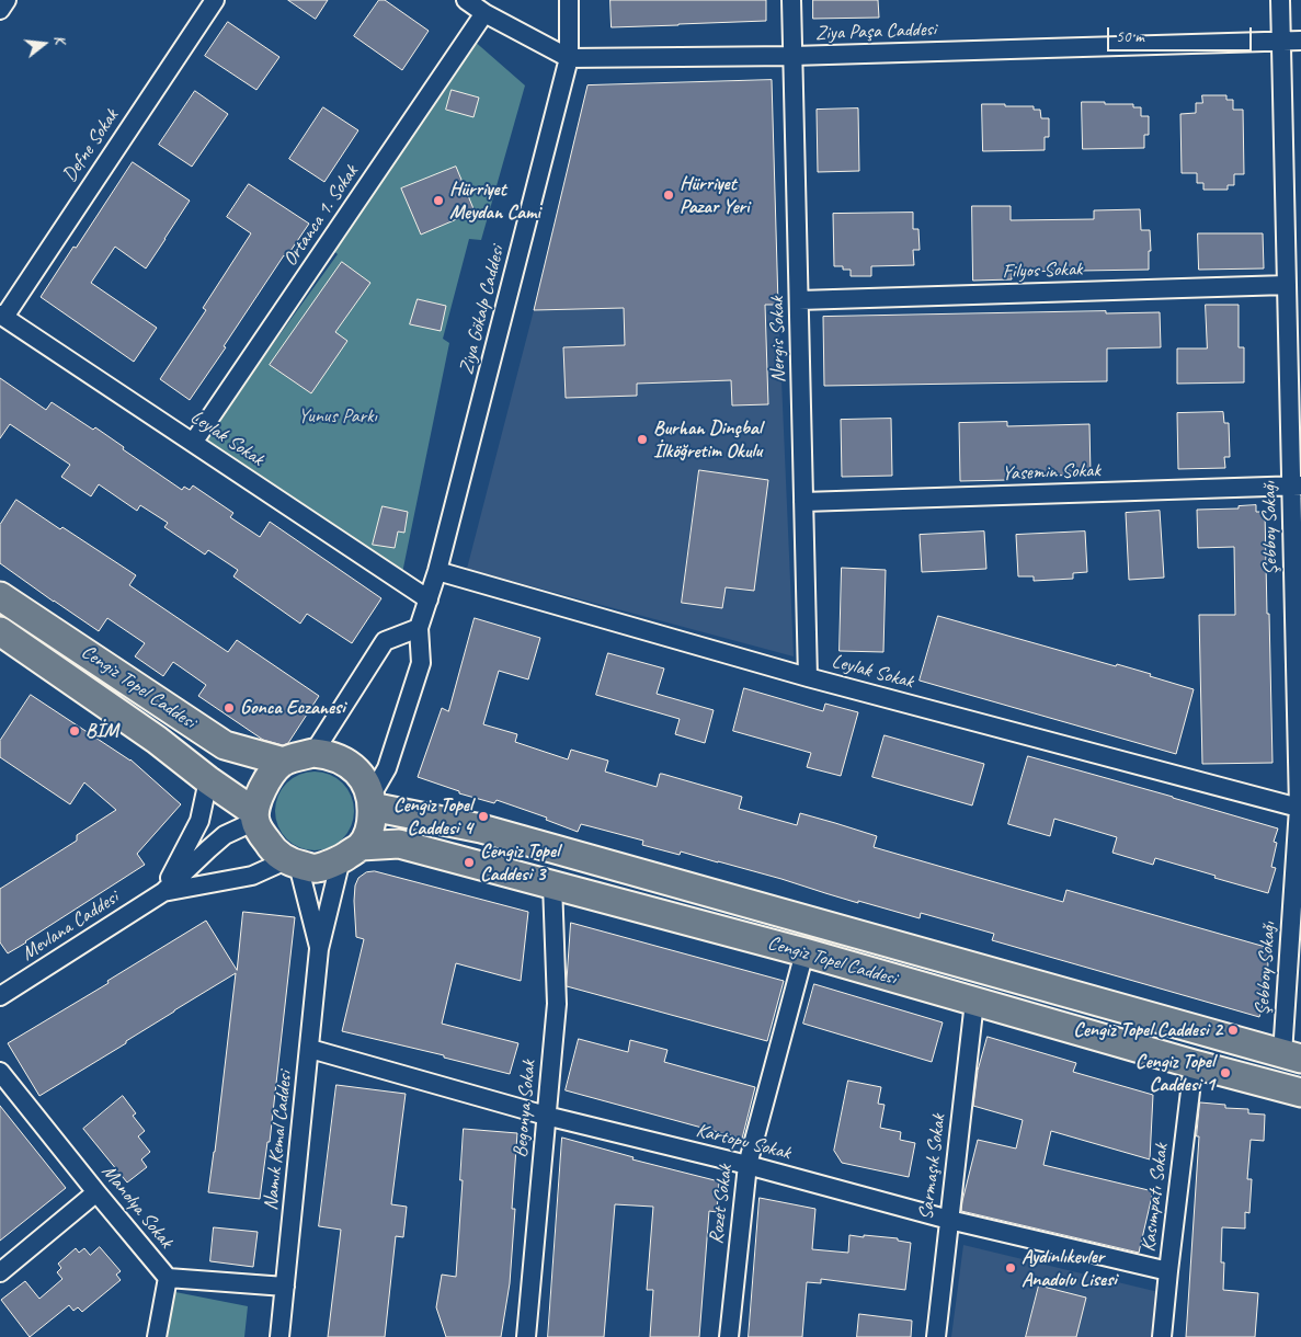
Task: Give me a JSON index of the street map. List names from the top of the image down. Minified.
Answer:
{"streets":{"main road":["Cengiz Topel Caddesi"],"street":["Ziya Paşa Caddesi","Defne Sokak","Ortanca 1. Sokak","Filyos Sokak","Ziya Gökalp Caddesi","Nergis Sokak","Leylak Sokak","Yasemin Sokak","Şebboy Sokağı","Mevlana Caddesi","Begonya Sokak","Namık Kemal Caddesi","Kartopu Sokak","Sarmaşık Sokak","Kasımpatı Sokak","Rozet Sokak","Manolya Sokak"]},"crossings":[["Ziya Paşa Caddesi","Ortanca 1. Sokak"],["Ziya Paşa Caddesi","Ziya Gökalp Caddesi"],["Ziya Paşa Caddesi","Nergis Sokak"],["Ziya Paşa Caddesi","Şebboy Sokağı"],["Defne Sokak","Leylak Sokak"],["Ortanca 1. Sokak","Leylak Sokak"],["Filyos Sokak","Nergis Sokak"],["Filyos Sokak","Şebboy Sokağı"],["Ziya Gökalp Caddesi","Leylak Sokak"],["Ziya Gökalp Caddesi","Cengiz Topel Caddesi"],["Ziya Gökalp Caddesi","Mevlana Caddesi"],["Ziya Gökalp Caddesi","Namık Kemal Caddesi"],["Nergis Sokak","Leylak Sokak"],["Nergis Sokak","Yasemin Sokak"],["Leylak Sokak","Şebboy Sokağı"],["Yasemin Sokak","Şebboy Sokağı"],["Şebboy Sokağı","Cengiz Topel Caddesi"],["Cengiz Topel Caddesi","Mevlana Caddesi"],["Cengiz Topel Caddesi","Begonya Sokak"],["Cengiz Topel Caddesi","Namık Kemal Caddesi"],["Cengiz Topel Caddesi","Sarmaşık Sokak"],["Cengiz Topel Caddesi","Kasımpatı Sokak"],["Cengiz Topel Caddesi","Rozet Sokak"],["Mevlana Caddesi","Namık Kemal Caddesi"],["Begonya Sokak","Kartopu Sokak"],["Namık Kemal Caddesi","Kartopu Sokak"],["Namık Kemal Caddesi","Manolya Sokak"],["Kartopu Sokak","Sarmaşık Sokak"],["Kartopu Sokak","Kasımpatı Sokak"],["Kartopu Sokak","Rozet Sokak"]],"parks":["Yunus Parkı"],"places":["Hürriyet Pazar Yeri","Hürriyet Meydan Cami","Burhan Dinçbal İlköğretim Okulu","Gonca Eczanesi","BİM","Cengiz Topel Caddesi 4","Cengiz Topel Caddesi 3","Cengiz Topel Caddesi 2","Cengiz Topel Caddesi 1","Aydınlıkevler Anadolu Lisesi"],"scale_bar":"50 m","north":"right"}
